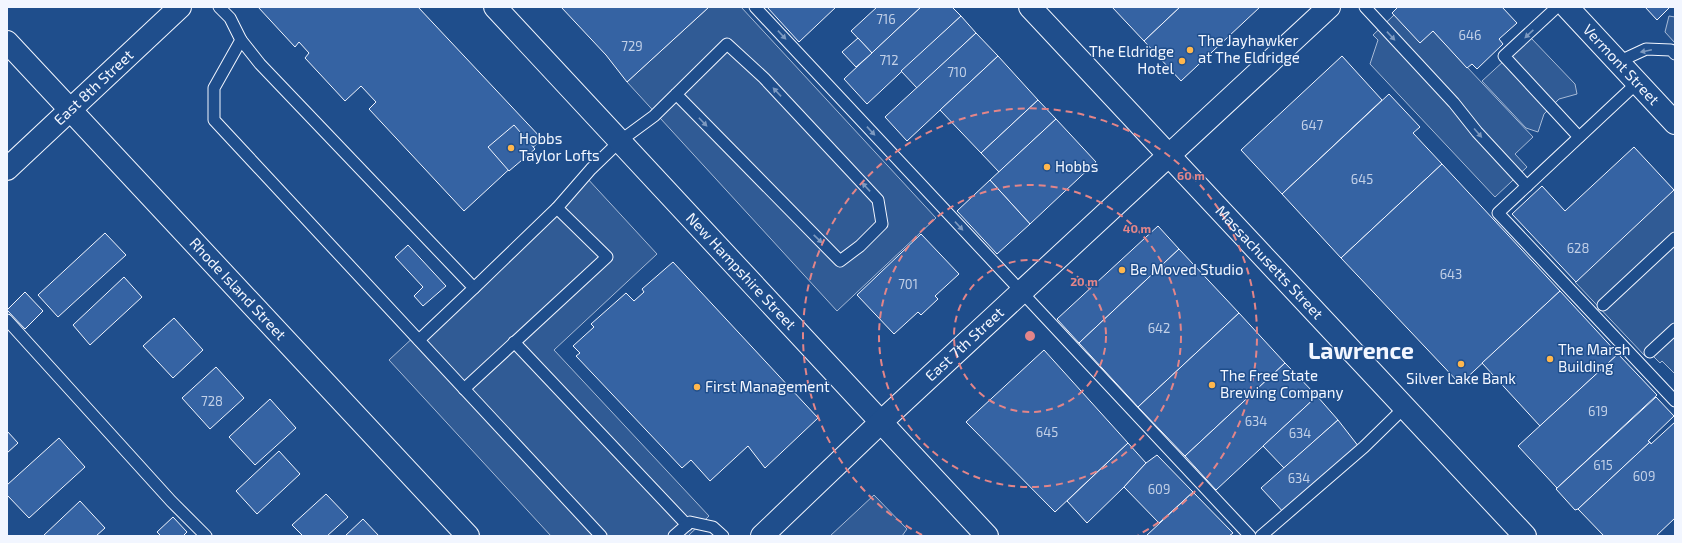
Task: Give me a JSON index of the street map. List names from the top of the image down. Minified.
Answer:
{"streets":{"street":["Vermont Street","East 8th Street","Massachusetts Street","New Hampshire Street","Rhode Island Street","East 7th Street"]},"crossings":[["East 8th Street","Rhode Island Street"],["Massachusetts Street","East 7th Street"],["New Hampshire Street","East 7th Street"]],"districts":["Lawrence"],"places":["The Jayhawker at The Eldridge","The Eldridge Hotel","Hobbs Taylor Lofts","Hobbs","Be Moved Studio","The Marsh Building","Silver Lake Bank","The Free State Brewing Company","First Management"],"house_numbers":["716","646","729","712","710","647","645","628","643","701","642","728","619","634","645","634","615","609","634","609"],"rings":["60 m","40 m","20 m"]}
